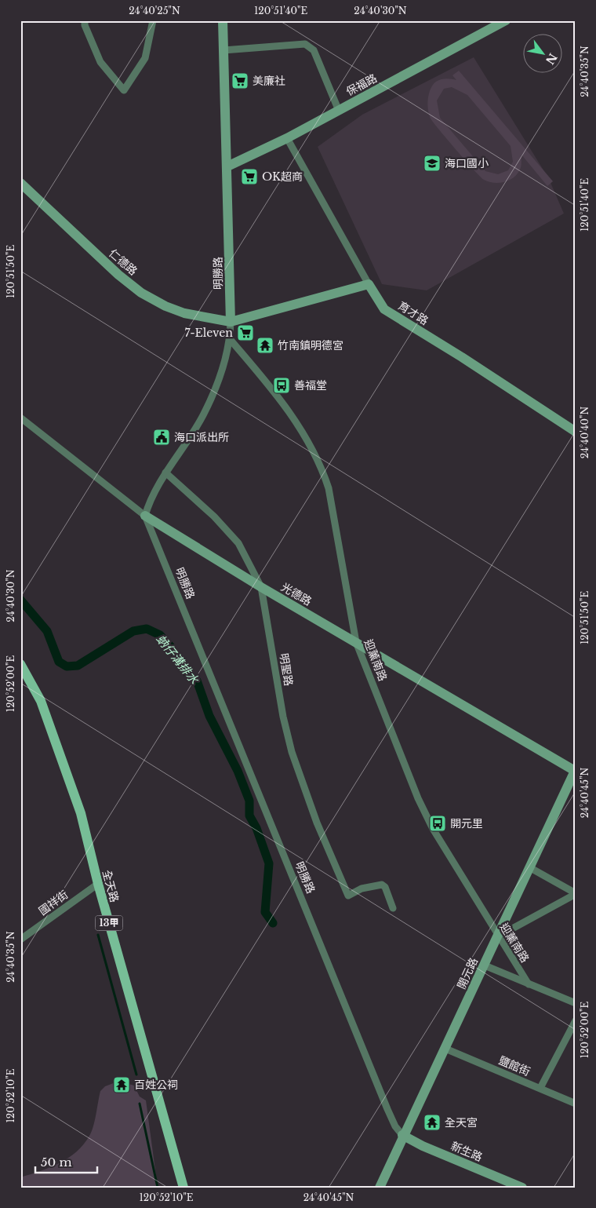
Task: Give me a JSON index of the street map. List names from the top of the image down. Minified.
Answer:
{"streets":{"main road":["全天路","13甲"],"street":["保福路","仁德路","明勝路","育才路","光德路","迎薰南路","明聖路","國祥街","開元路","鹽館街","新生路"]},"crossings":[["保福路","明勝路"],["保福路","育才路"],["仁德路","明勝路"],["明勝路","光德路"],["明勝路","迎薰南路"],["明勝路","明聖路"],["明勝路","開元路"],["明勝路","新生路"],["光德路","迎薰南路"],["光德路","明聖路"],["光德路","開元路"],["迎薰南路","開元路"],["全天路","國祥街"],["開元路","鹽館街"],["開元路","新生路"]],"water":["蚋仔溝排水"],"places":{"supermarket":["美廉社","OK超商","7-Eleven"],"school or university":["海口國小"],"temple":["竹南鎮明德宮","百姓公祠","全天宮"],"bus stop":["善福堂","開元里"],"public building":["海口派出所"]},"scale_bar":"50 m","north":"bottom right","coordinates":["24°40'25\"N","120°51'40\"E","24°40'30\"N","24°40'35\"N","120°51'50\"E","24°40'40\"N","120°52'00\"E","24°40'45\"N","120°52'10\"E"]}
